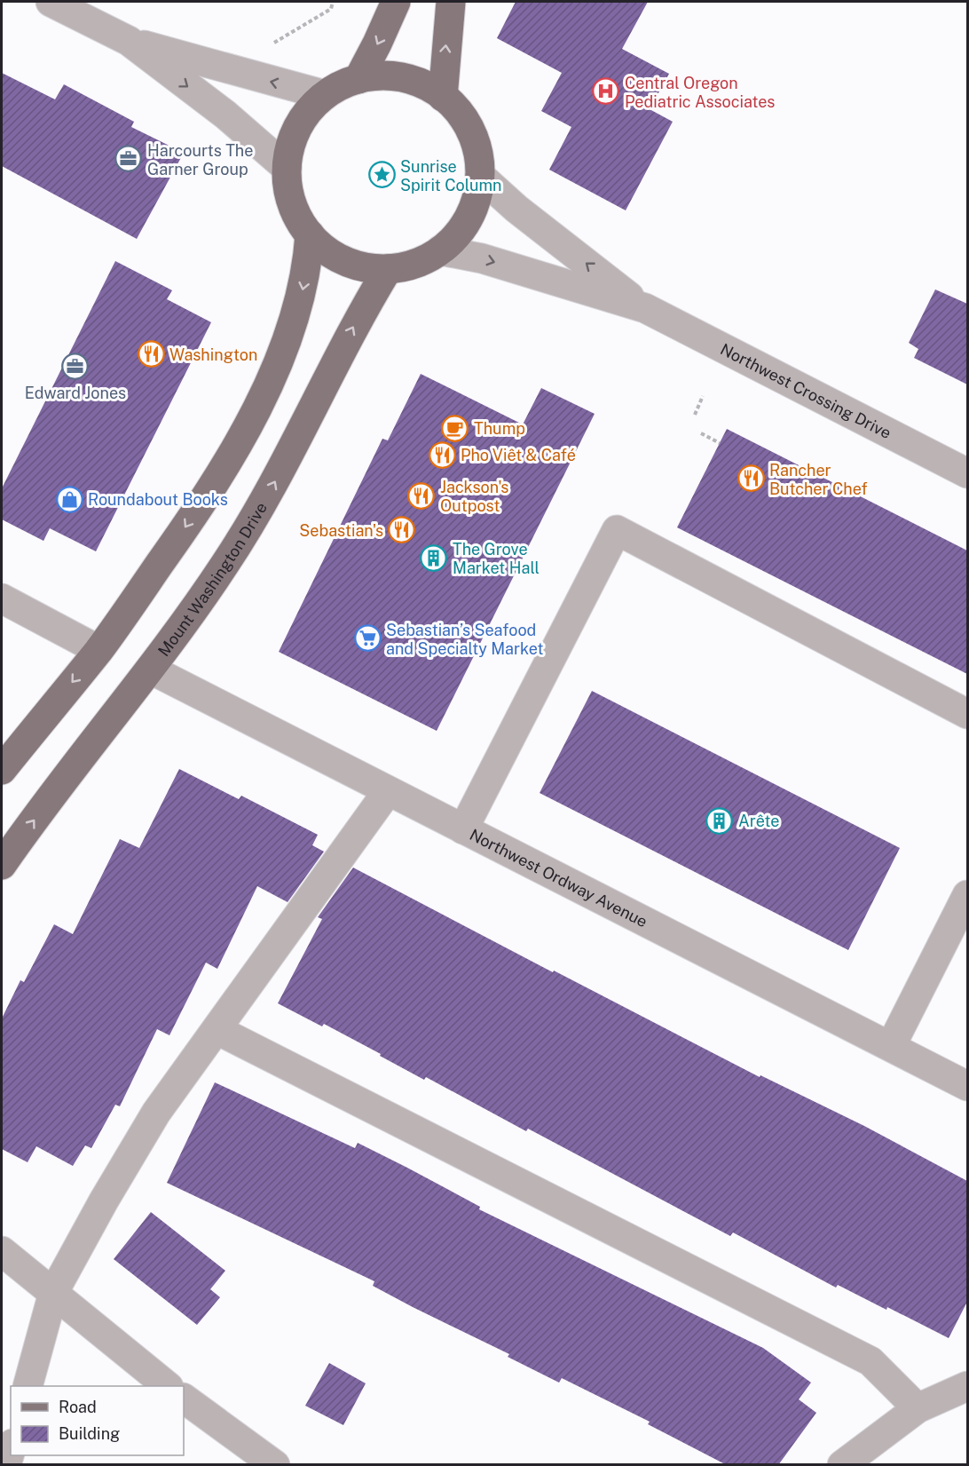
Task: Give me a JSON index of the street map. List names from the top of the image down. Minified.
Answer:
{"streets":{"main road":["Mount Washington Drive"],"street":["Northwest Crossing Drive","Northwest Ordway Avenue"]},"crossings":[["Mount Washington Drive","Northwest Ordway Avenue"]],"places":{"hospital":["Central Oregon Pediatric Associates"],"office":["Harcourts The Garner Group","Edward Jones"],"place":["Sunrise Spirit Column"],"restaurant":["Washington","Pho Viêt & Café","Rancher Butcher Chef","Jackson's Outpost","Sebastian's"],"cafe":["Thump"],"shop":["Roundabout Books"],"building":["The Grove Market Hall","Arête"],"supermarket":["Sebastian’s Seafood and Specialty Market"]},"legend":["Road","Building"]}
